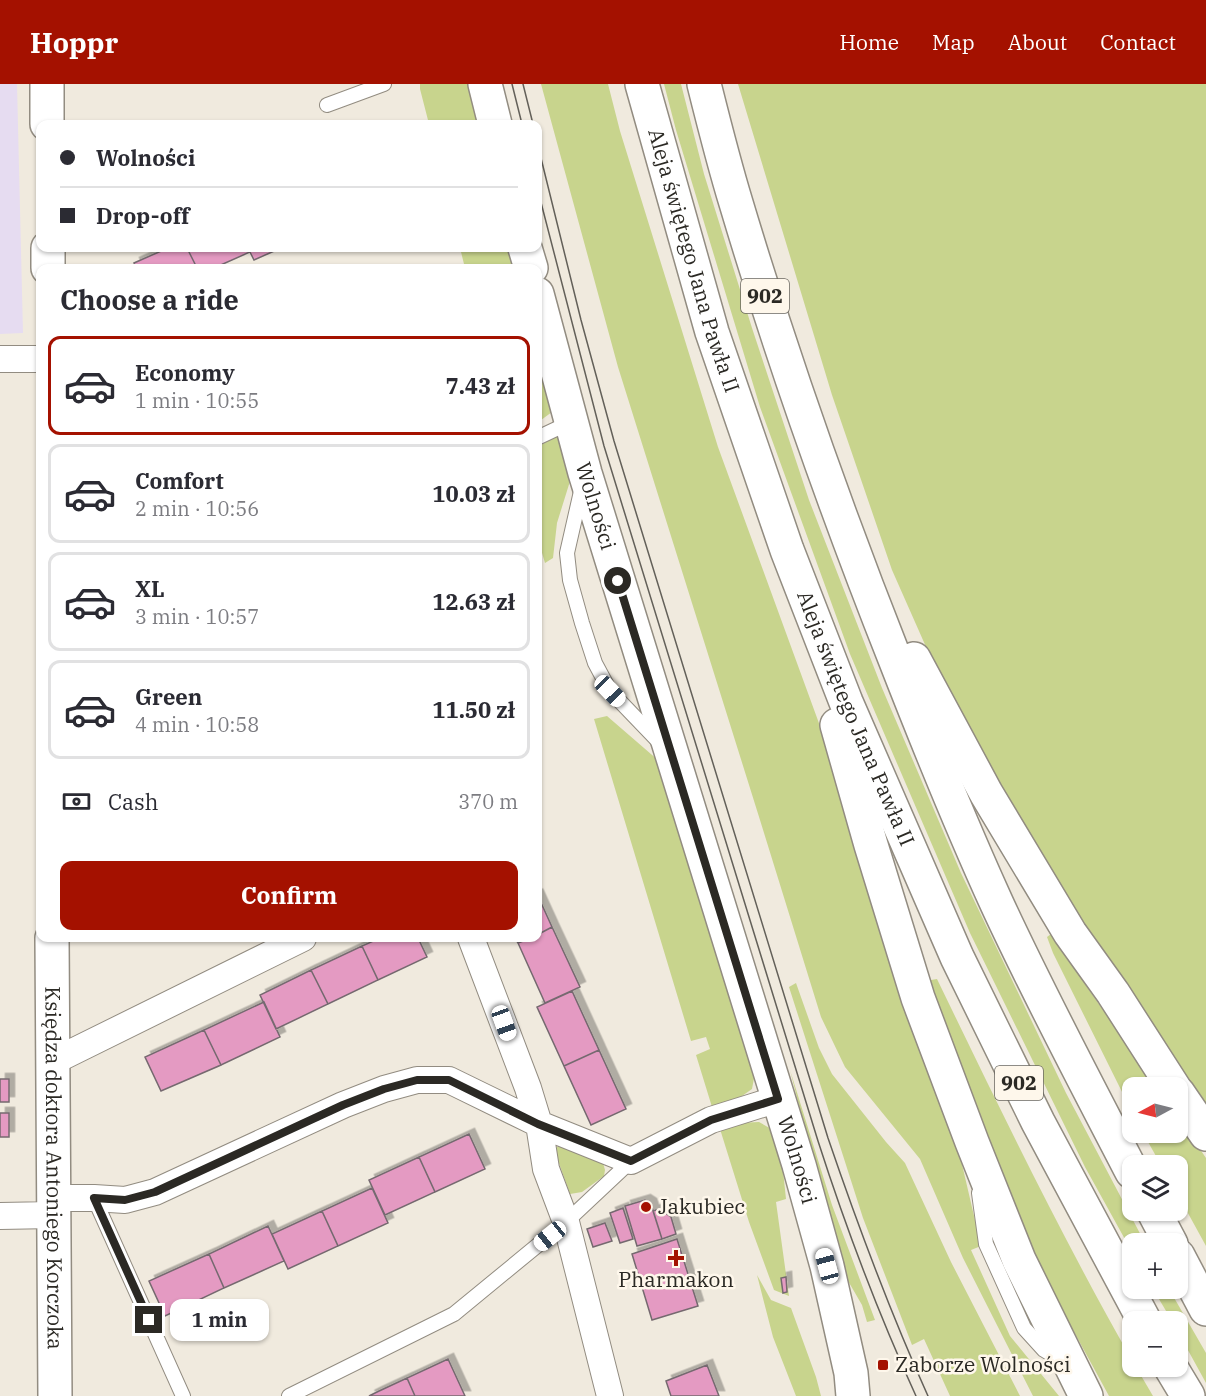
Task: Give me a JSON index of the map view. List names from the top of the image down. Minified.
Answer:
{"streets":{"main road":["Aleja świętego Jana Pawła II","902","Wolności","Księdza doktora Antoniego Korczoka"]},"places":{"other":["Jakubiec"],"health":["Pharmakon"],"transit":["Zaborze Wolności"]},"north":"left","page":{"header":"Hoppr","nav":["Home","Map","About","Contact"],"banner":["Wolności","Drop-off"],"heading":"Choose a ride","list":[{"name":"Economy","note":"1 min · 10:55","value":"7.43 zł"},{"name":"Comfort","note":"2 min · 10:56","value":"10.03 zł"},{"name":"XL","note":"3 min · 10:57","value":"12.63 zł"},{"name":"Green","note":"4 min · 10:58","value":"11.50 zł"}],"pay":["Cash","370 m"],"buttons":"Confirm","map_buttons":["+","−"],"bubble":"1 min"}}
